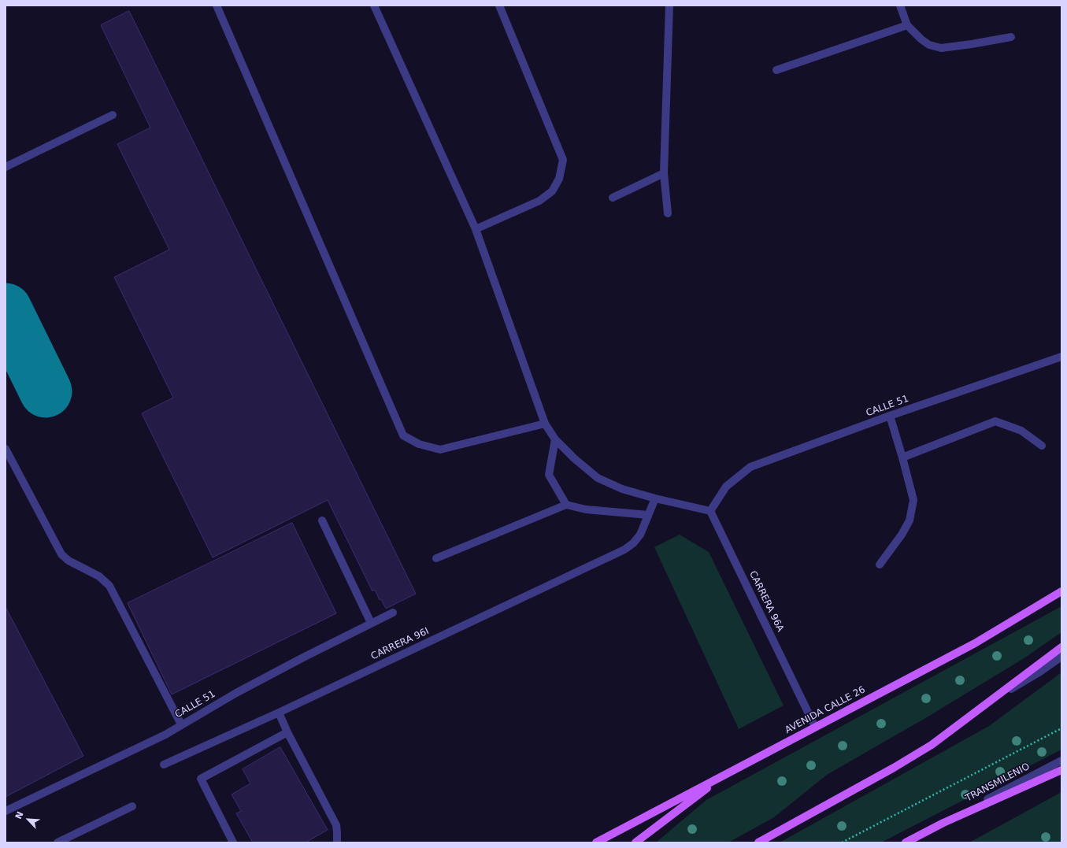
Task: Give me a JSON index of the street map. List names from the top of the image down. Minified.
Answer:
{"streets":{"main road":["AVENIDA CALLE 26"],"street":["CALLE 51","CARRERA 96A","CARRERA 96I","TRANSMILENIO"]},"crossings":[["CALLE 51","CARRERA 96A"],["CARRERA 96A","AVENIDA CALLE 26"]],"north":"top left"}
